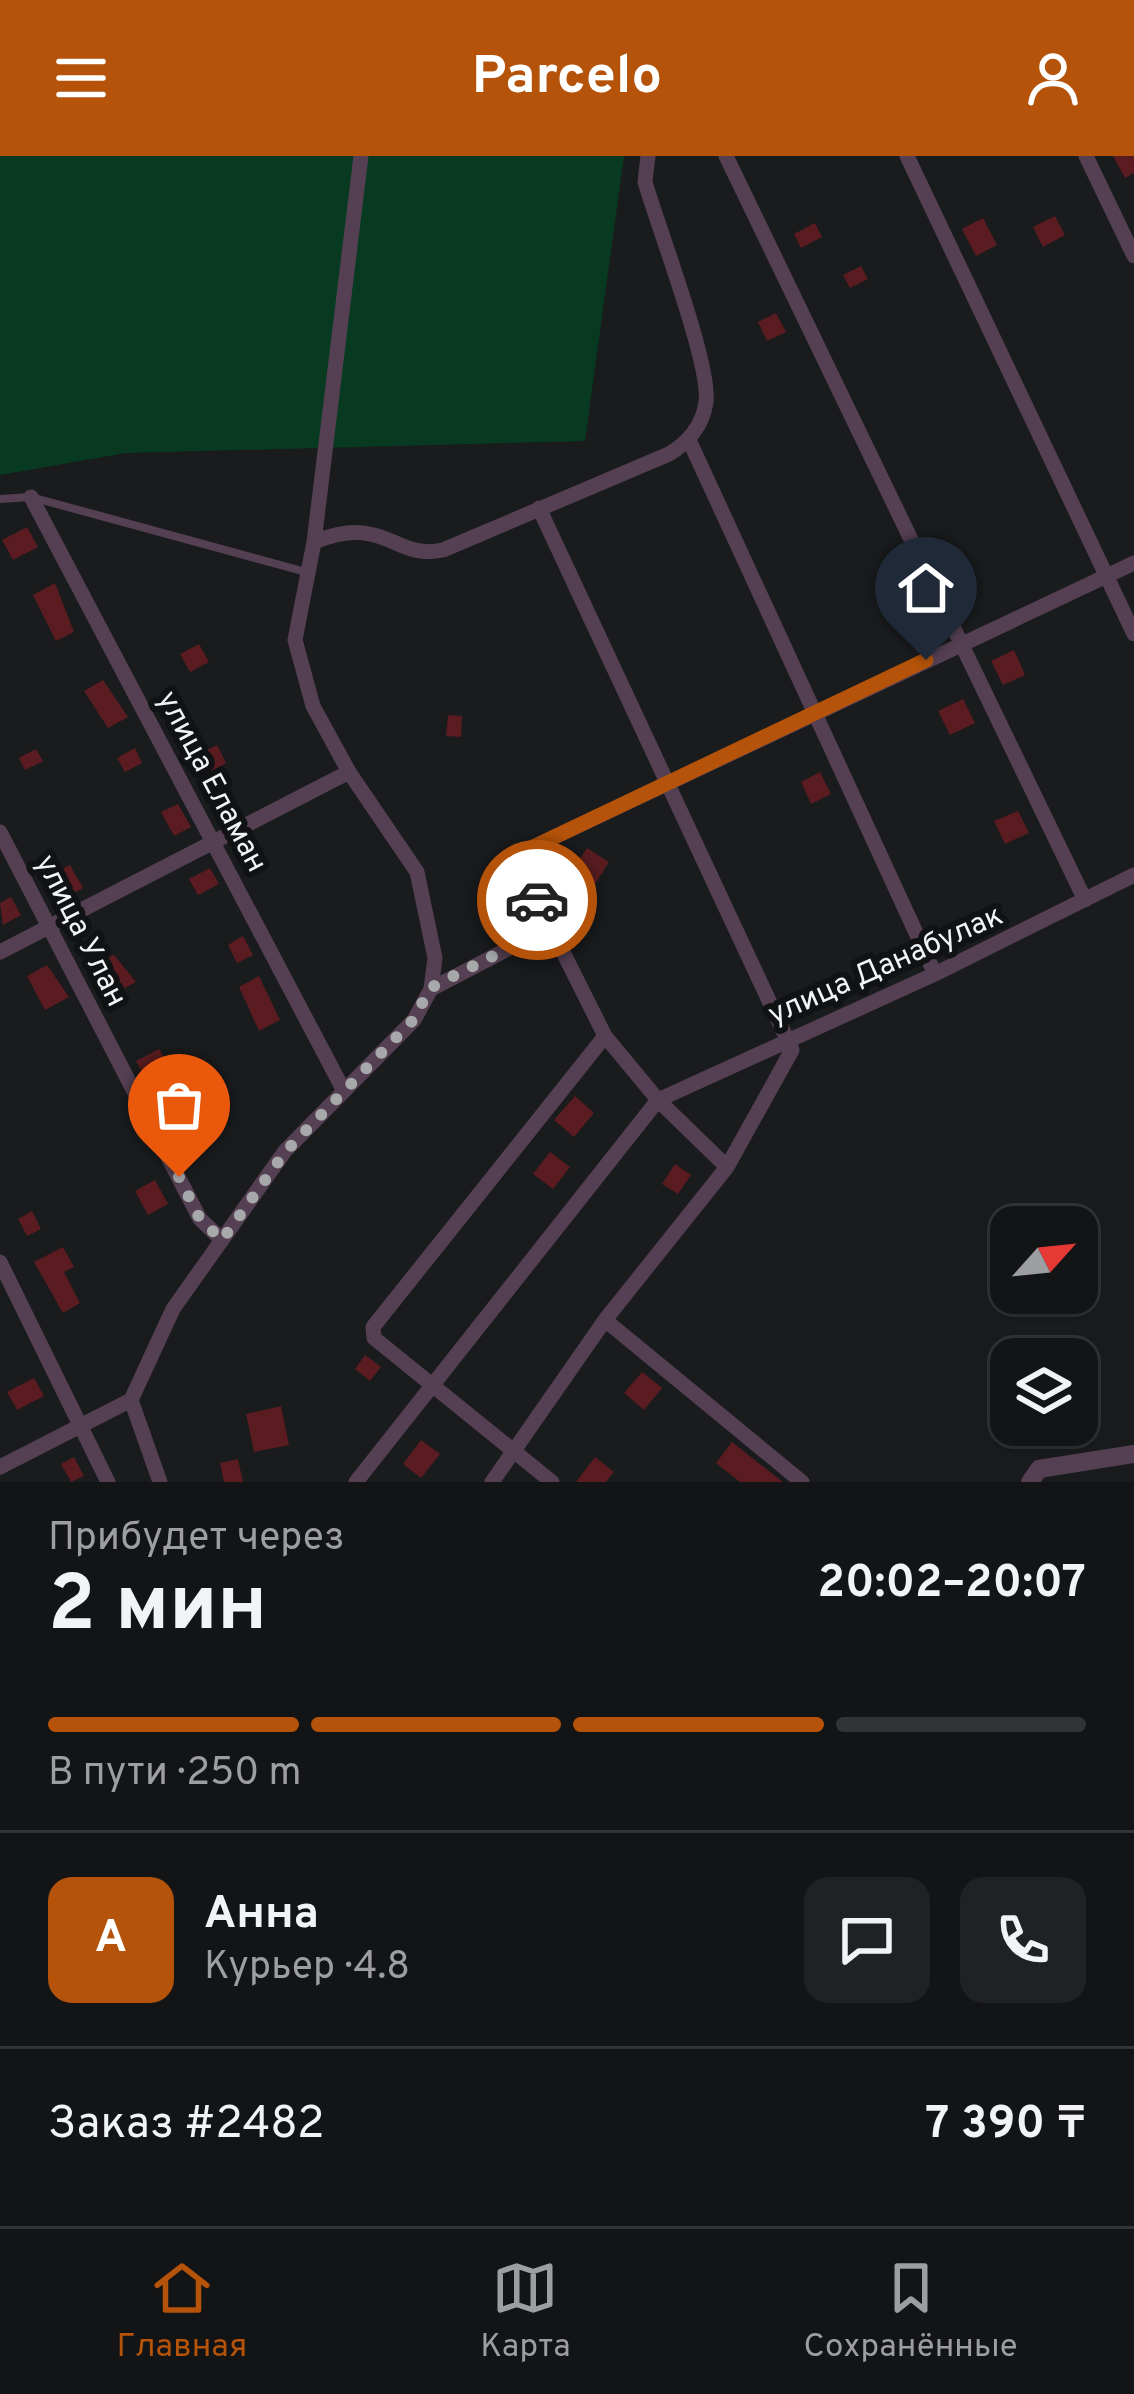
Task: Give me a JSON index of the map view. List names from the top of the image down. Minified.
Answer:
{"streets":{"street":["улица Еламан","улица Улан","улица Данабулак"]},"north":"top right","page":{"header":"Parcelo","heading":["2 мин","Прибудет через","20:02–20:07"],"panel":["Анна","Курьер · 4.8","Заказ #2482","7 390 ₸"],"bar":"В пути · 250 m","round":"А","tabs":["Главная","Карта","Сохранённые"]}}
